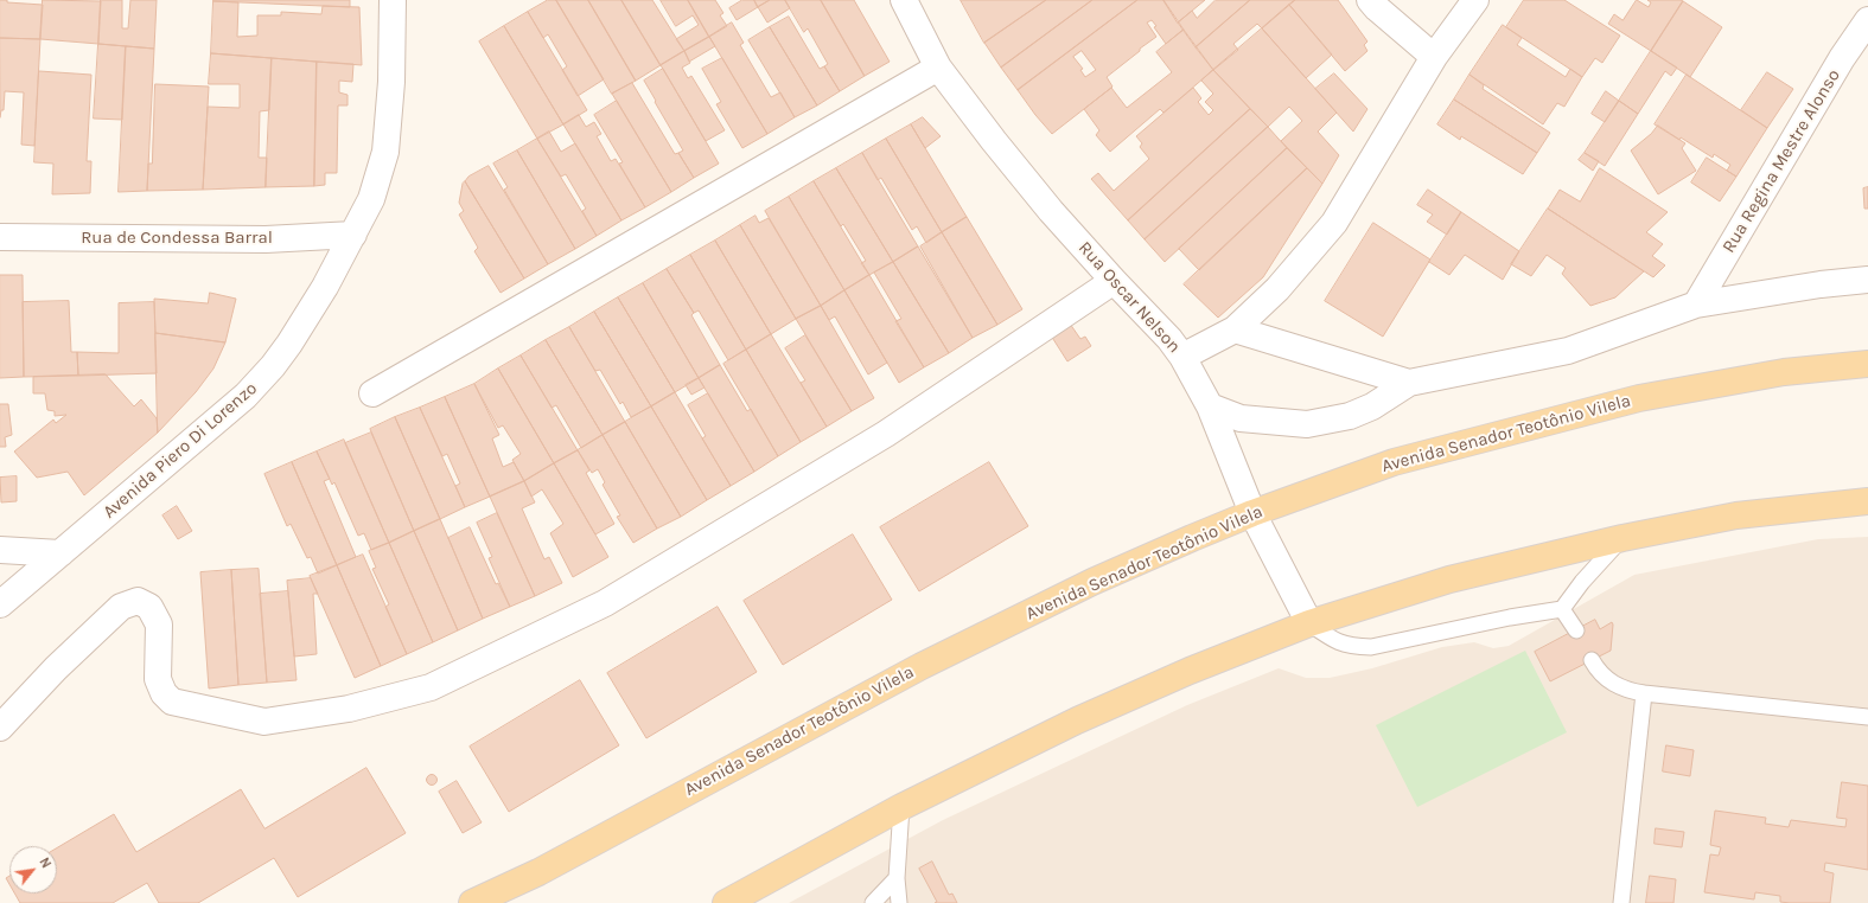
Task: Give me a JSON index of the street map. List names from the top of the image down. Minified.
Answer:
{"streets":{"main road":["Avenida Senador Teotônio Vilela"],"street":["Rua Regina Mestre Alonso","Rua de Condessa Barral","Rua Oscar Nelson","Avenida Piero Di Lorenzo"]},"crossings":[["Rua de Condessa Barral","Avenida Piero Di Lorenzo"],["Rua Oscar Nelson","Avenida Senador Teotônio Vilela"]],"north":"top right"}
